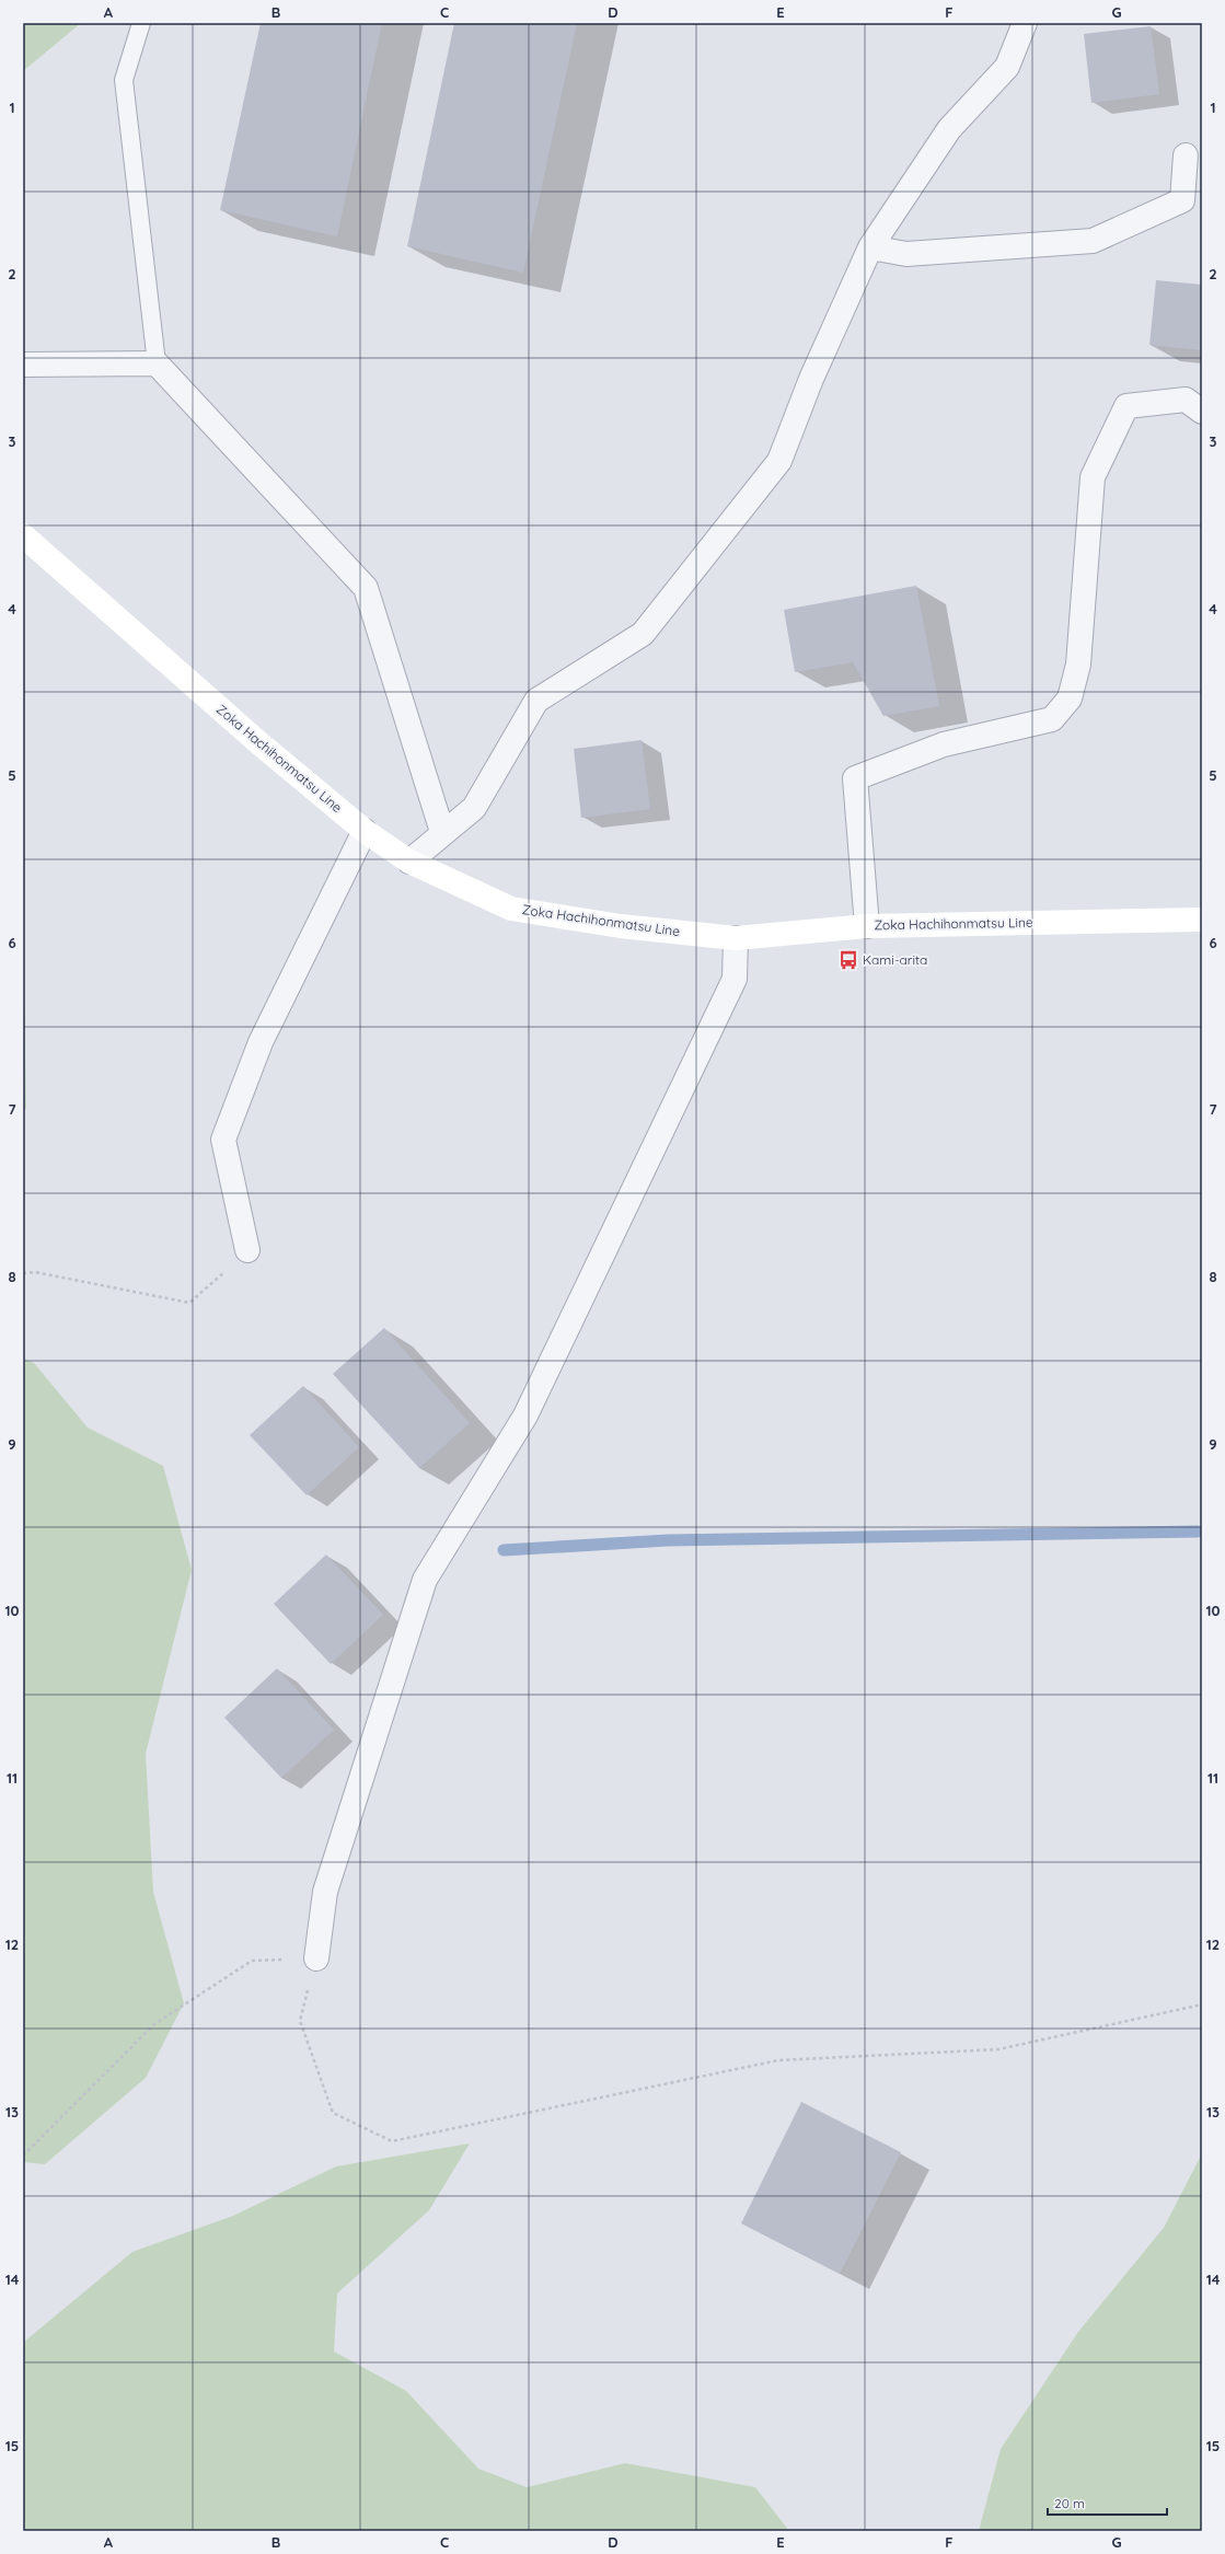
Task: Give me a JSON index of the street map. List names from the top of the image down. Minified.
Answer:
{"streets":{"main road":["Zoka Hachihonmatsu Line"]},"places":{"bus stop":["Kami-arita"]},"scale_bar":"20 m","grid":{"columns":["A","B","C","D","E","F","G"],"rows":["1","2","3","4","5","6","7","8","9","10","11","12","13","14","15"]}}
